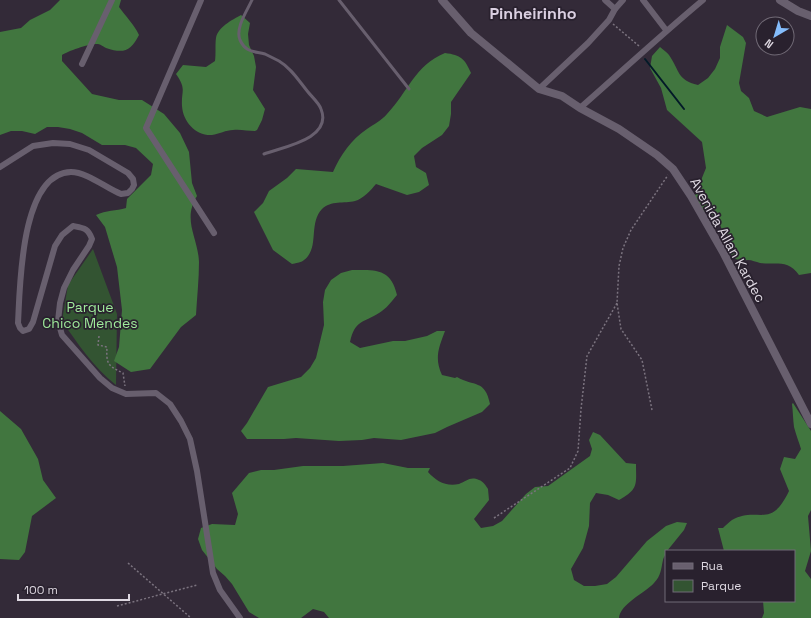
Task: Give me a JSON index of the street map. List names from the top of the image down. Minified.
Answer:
{"streets":{"street":["Avenida Allan Kardec"]},"districts":["Pinheirinho"],"parks":["Parque Chico Mendes"],"legend":["Rua","Parque"],"scale_bar":"100 m","north":"bottom left"}
